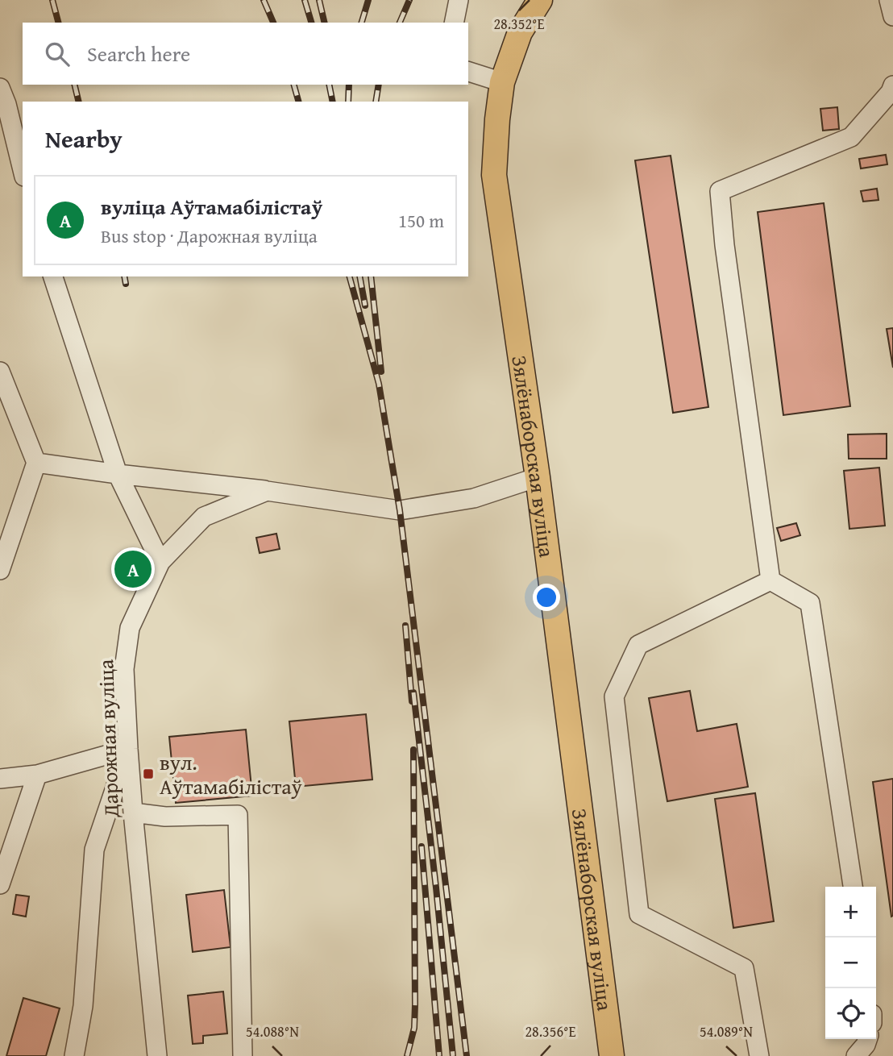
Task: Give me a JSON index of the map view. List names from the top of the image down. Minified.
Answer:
{"streets":{"main road":["Зялёнаборская вуліца"],"street":["Дарожная вуліца"]},"places":{"transit":["вул. Аўтамабілістаў"]},"page":{"search":"Search here","heading":"Nearby","list":[{"mark":"A","name":"вуліца Аўтамабілістаў","note":"Bus stop · Дарожная вуліца","value":"150 m"}],"pins":"A","map_buttons":["+","−"]},"coordinates":["28.352°E","28.356°E","54.088°N","54.089°N"]}
